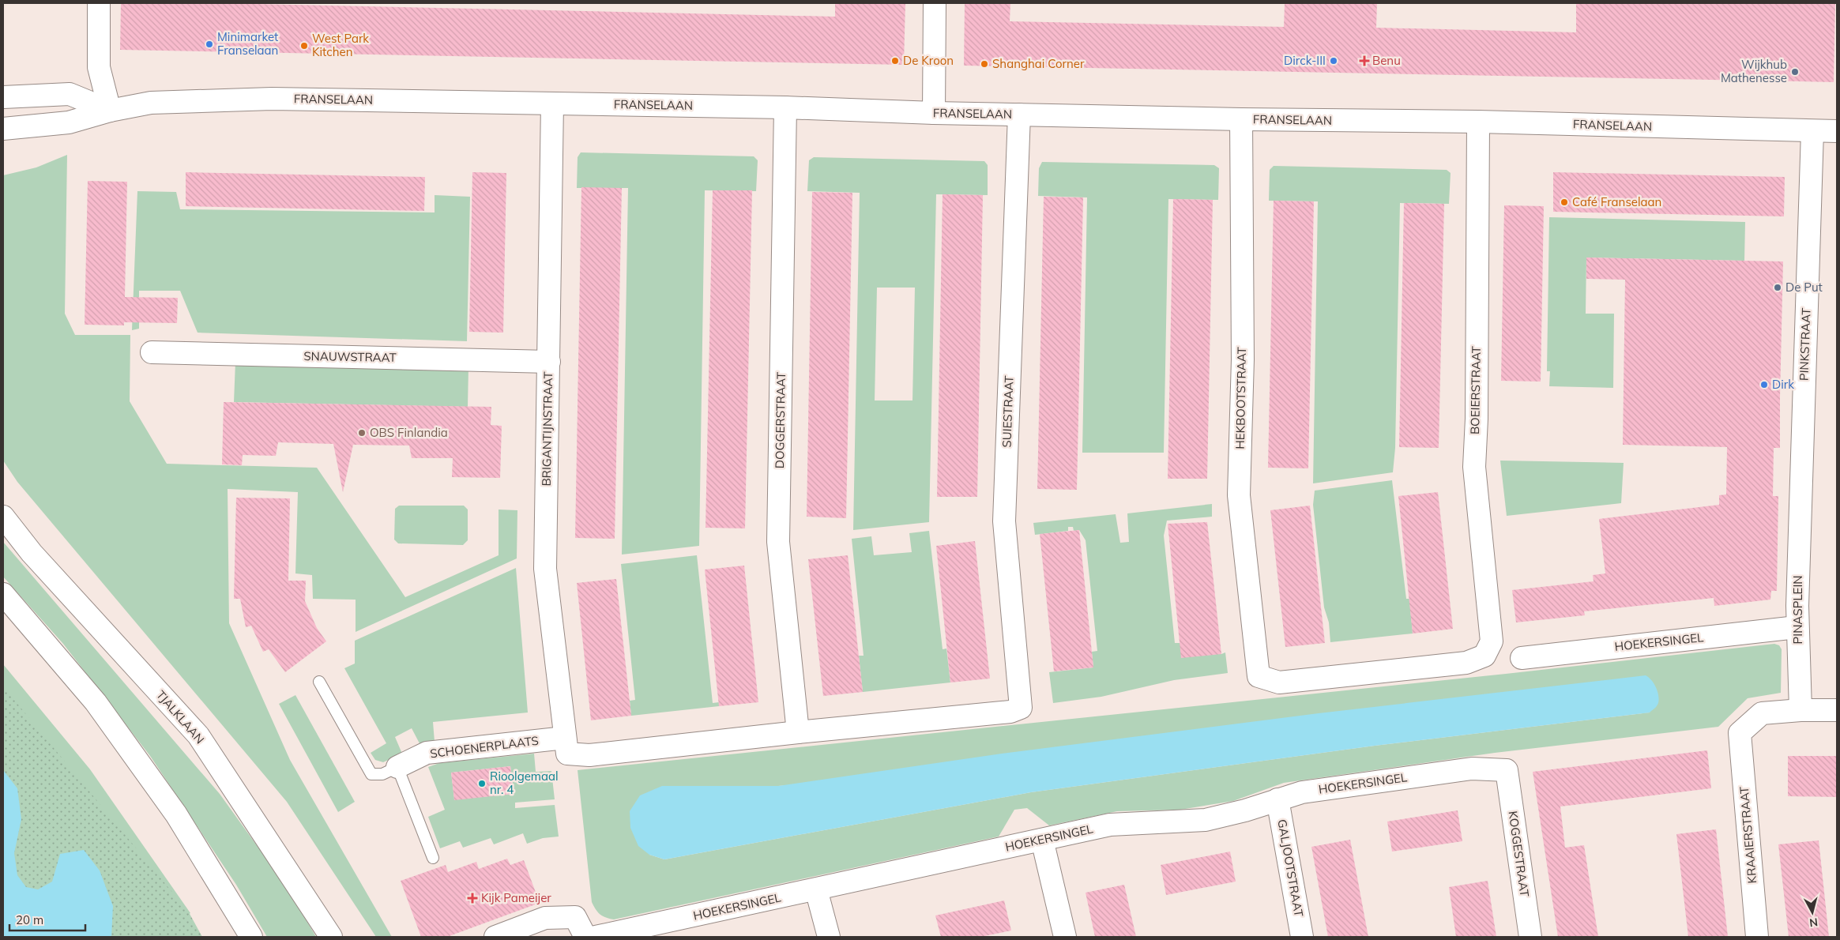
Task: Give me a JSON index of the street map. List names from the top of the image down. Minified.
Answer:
{"streets":{"street":["FRANSELAAN","PINKSTRAAT","SNAUWSTRAAT","BOEIERSTRAAT","HEKBOOTSTRAAT","SUIESTRAAT","DOGGERSTRAAT","BRIGANTIJNSTRAAT","PINASPLEIN","HOEKERSINGEL","TJALKLAAN","SCHOENERPLAATS","KRAAIERSTRAAT","KOGGESTRAAT","GALJOOTSTRAAT"]},"crossings":[["FRANSELAAN","PINKSTRAAT"],["FRANSELAAN","BOEIERSTRAAT"],["FRANSELAAN","HEKBOOTSTRAAT"],["FRANSELAAN","SUIESTRAAT"],["FRANSELAAN","DOGGERSTRAAT"],["FRANSELAAN","BRIGANTIJNSTRAAT"],["PINKSTRAAT","PINASPLEIN"],["SNAUWSTRAAT","BRIGANTIJNSTRAAT"],["BOEIERSTRAAT","HEKBOOTSTRAAT"],["SUIESTRAAT","DOGGERSTRAAT"],["BRIGANTIJNSTRAAT","SCHOENERPLAATS"],["PINASPLEIN","HOEKERSINGEL"],["PINASPLEIN","KRAAIERSTRAAT"],["HOEKERSINGEL","KOGGESTRAAT"],["HOEKERSINGEL","GALJOOTSTRAAT"]],"places":{"other":["Minimarket Franselaan","West Park Kitchen","De Kroon","Dirck-III","Shanghai Corner","Wijkhub Mathenesse","Café Franselaan","De Put","Dirk","OBS Finlandia","Rioolgemaal nr. 4"],"health":["Benu","Kijk Pameijer"]},"scale_bar":"20 m","north":"bottom"}
